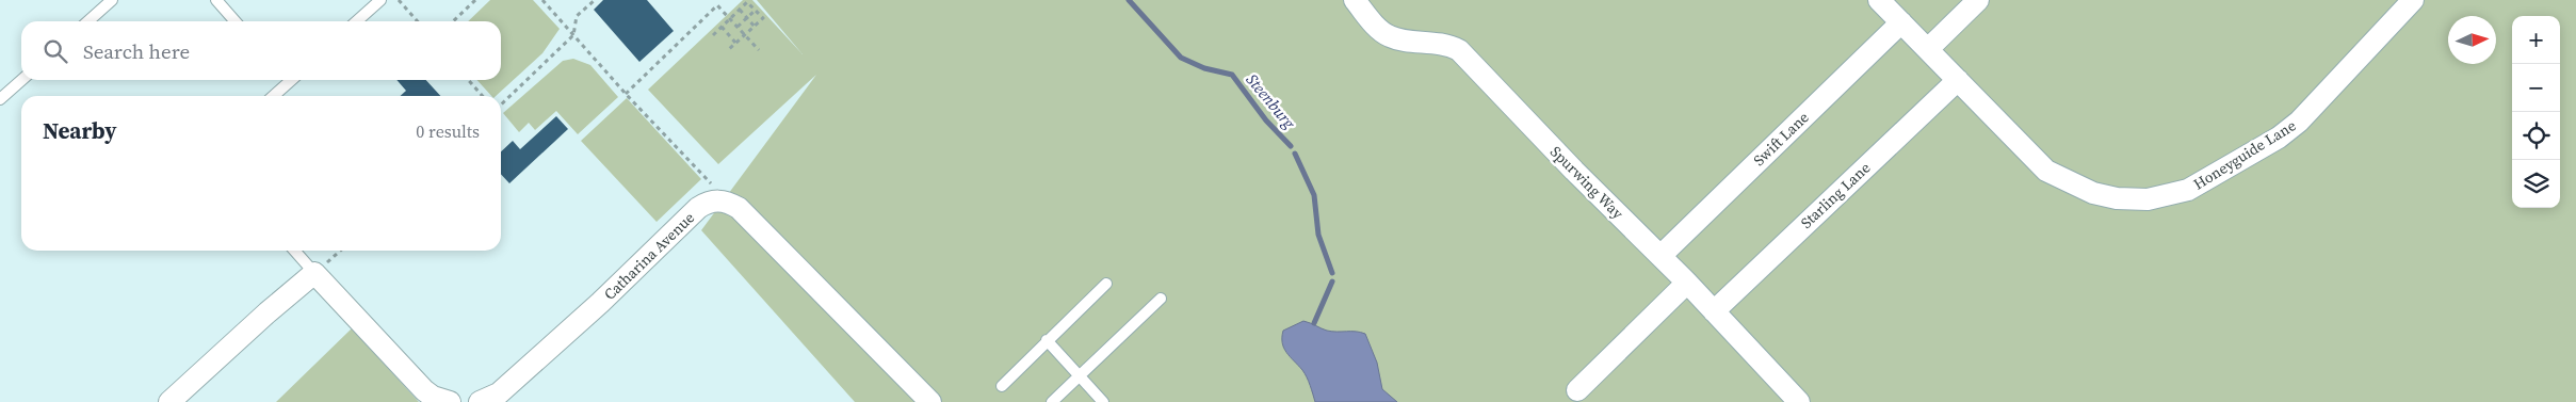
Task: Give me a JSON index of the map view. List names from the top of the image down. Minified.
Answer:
{"streets":{"street":["Swift Lane","Honeyguide Lane","Spurwing Way","Starling Lane","Catharina Avenue"]},"crossings":[["Swift Lane","Honeyguide Lane"],["Swift Lane","Spurwing Way"],["Honeyguide Lane","Starling Lane"],["Spurwing Way","Starling Lane"]],"water":["Steenburg"],"north":"right","page":{"map_buttons":["+","−"],"search":"Search here","heading":["Nearby","0 results"]}}
